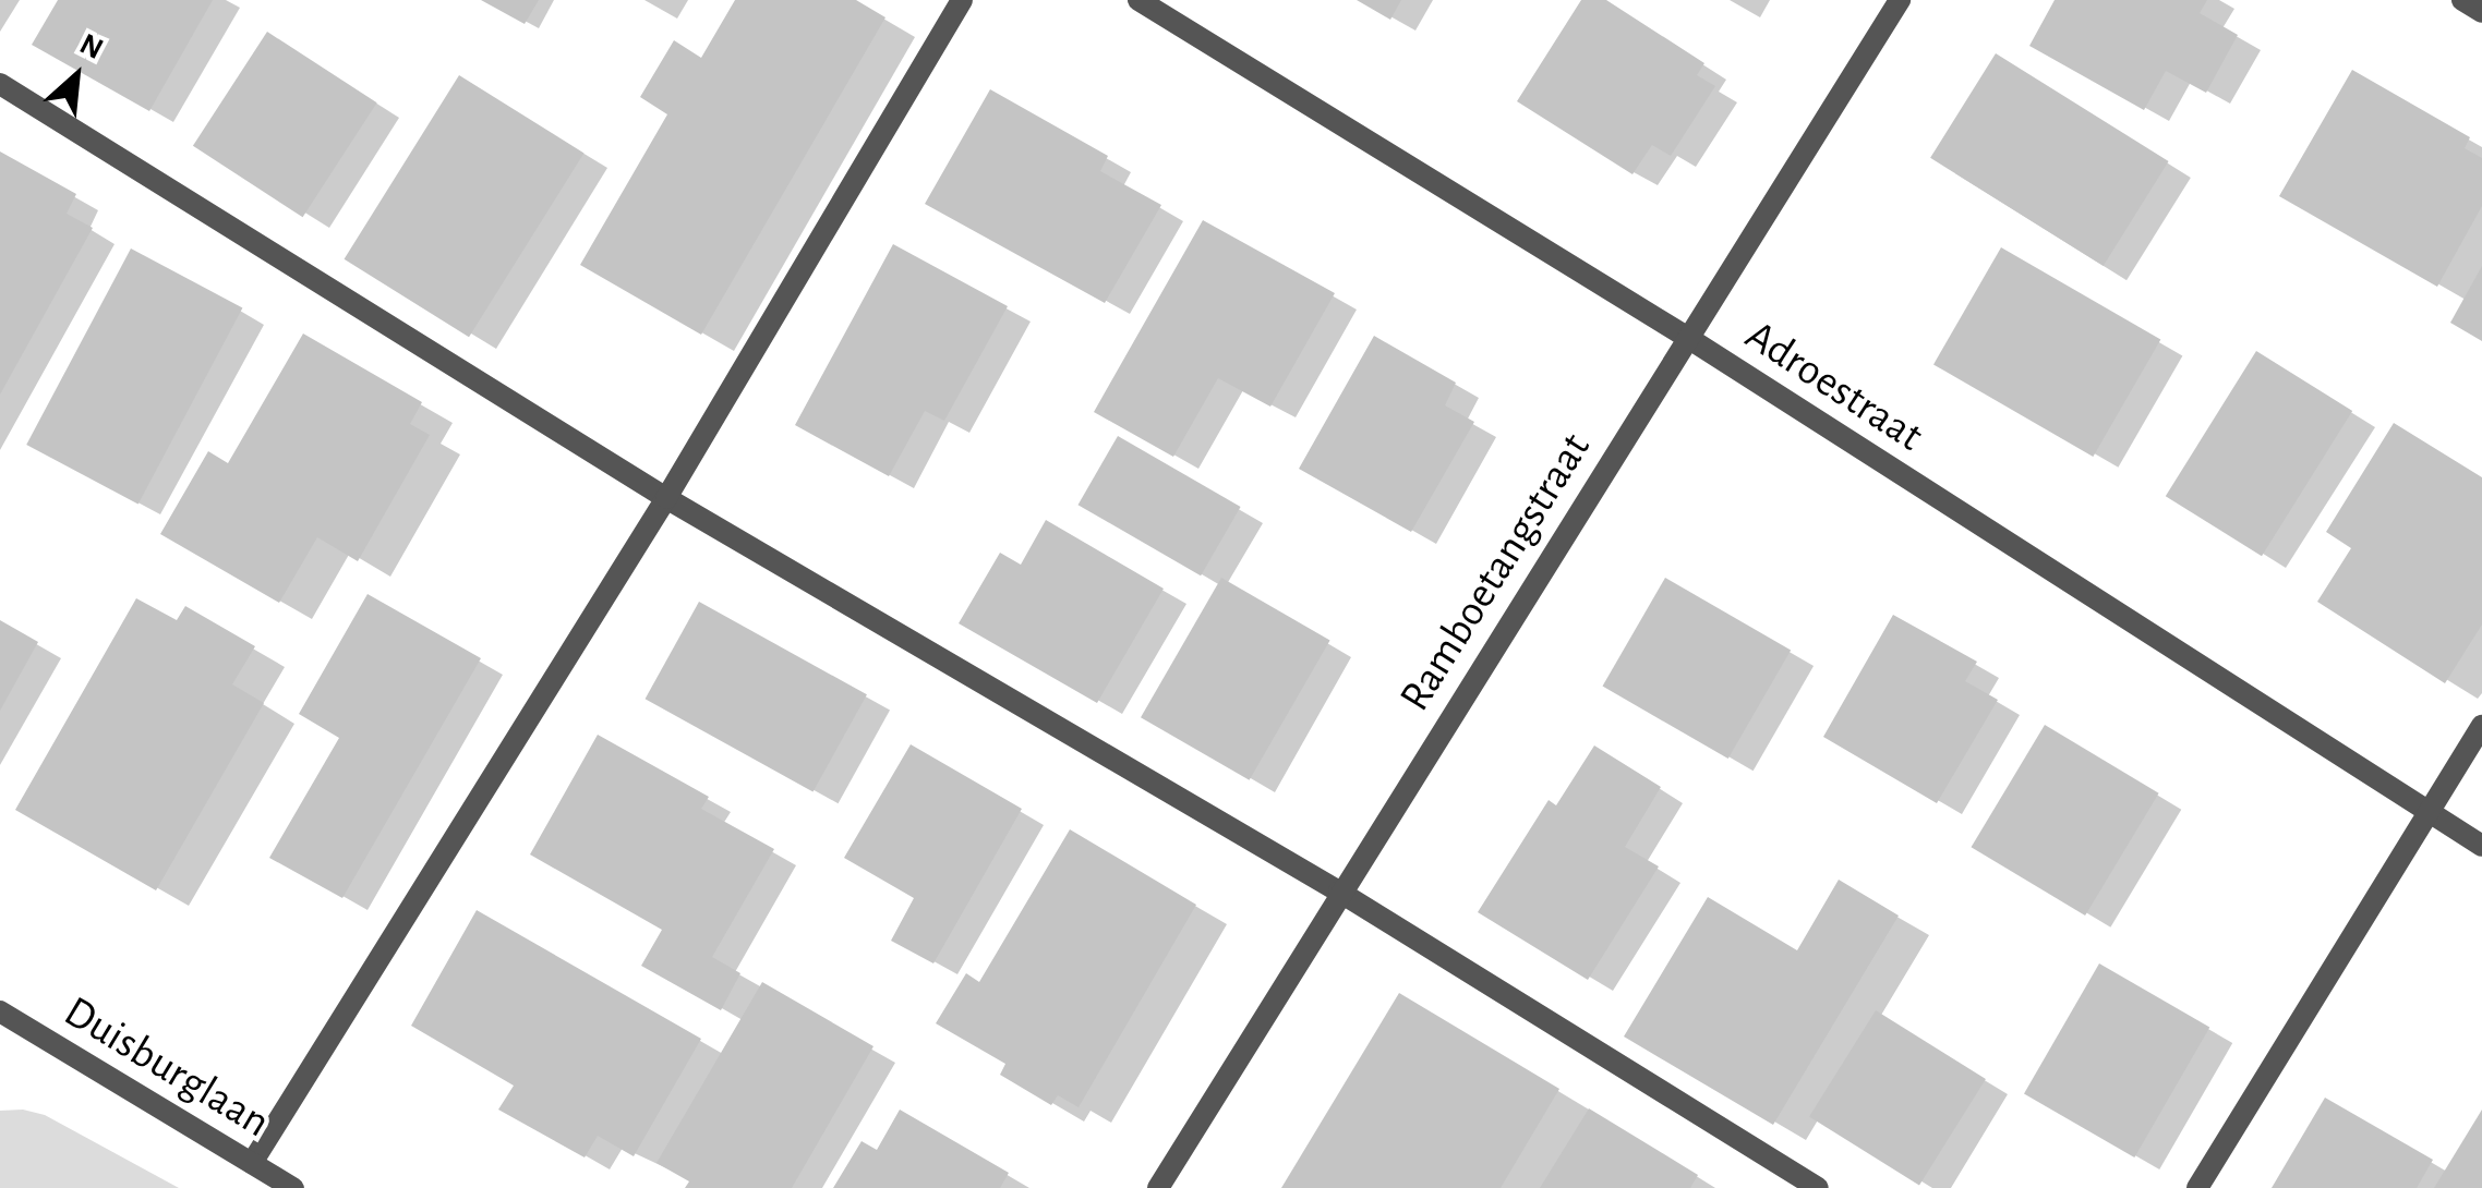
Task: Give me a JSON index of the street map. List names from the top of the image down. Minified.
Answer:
{"streets":{"street":["Adroestraat","Ramboetangstraat","Duisburglaan"]},"crossings":[["Adroestraat","Ramboetangstraat"]],"north":"top right"}
